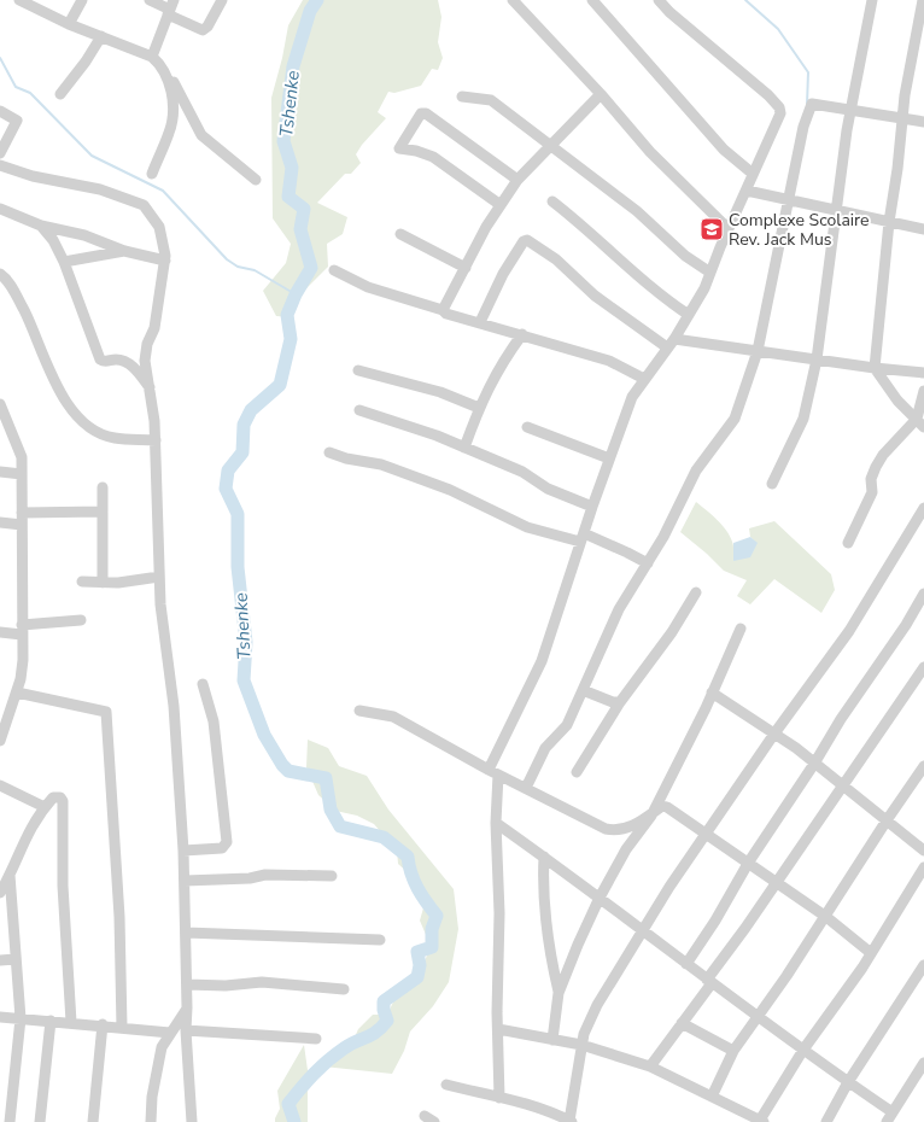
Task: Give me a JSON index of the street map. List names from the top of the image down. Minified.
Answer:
{"water":["Tshenke"],"places":{"school or university":["Complexe Scolaire Rev. Jack Mus"]}}
